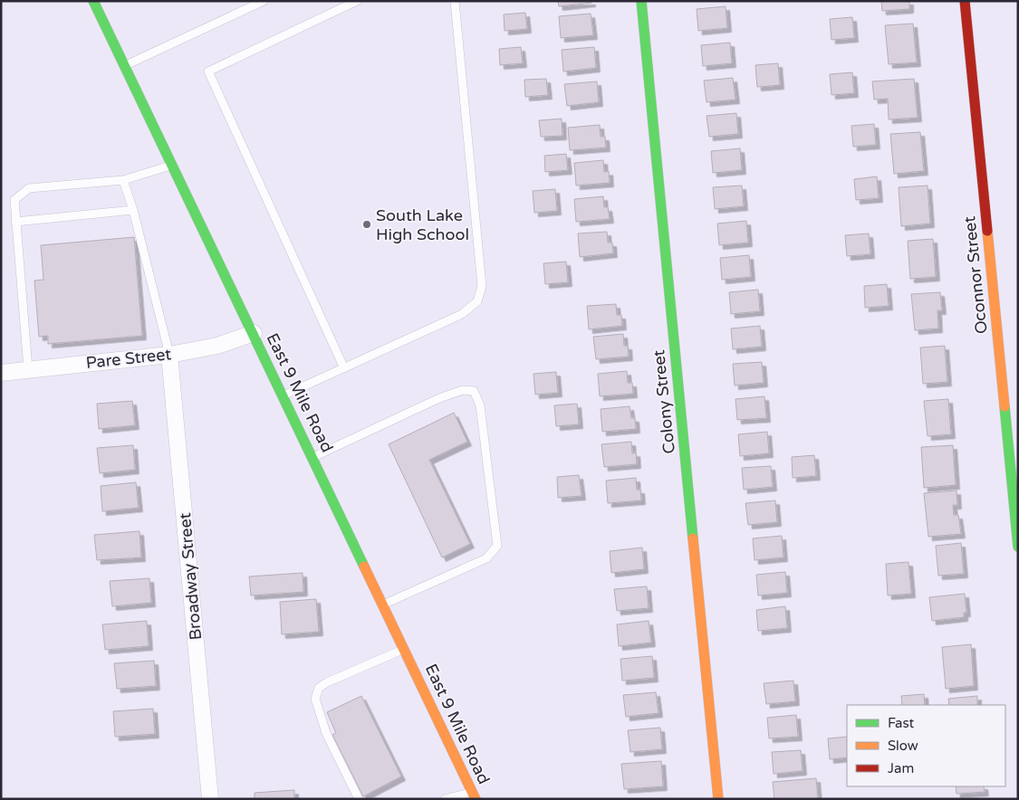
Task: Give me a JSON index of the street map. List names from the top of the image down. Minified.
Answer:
{"streets":{"street":["Oconnor Street","Pare Street","East 9 Mile Road","Colony Street","Broadway Street"]},"crossings":[["Pare Street","East 9 Mile Road"],["Pare Street","Broadway Street"]],"places":["South Lake High School"],"legend":["Fast","Slow","Jam"]}
